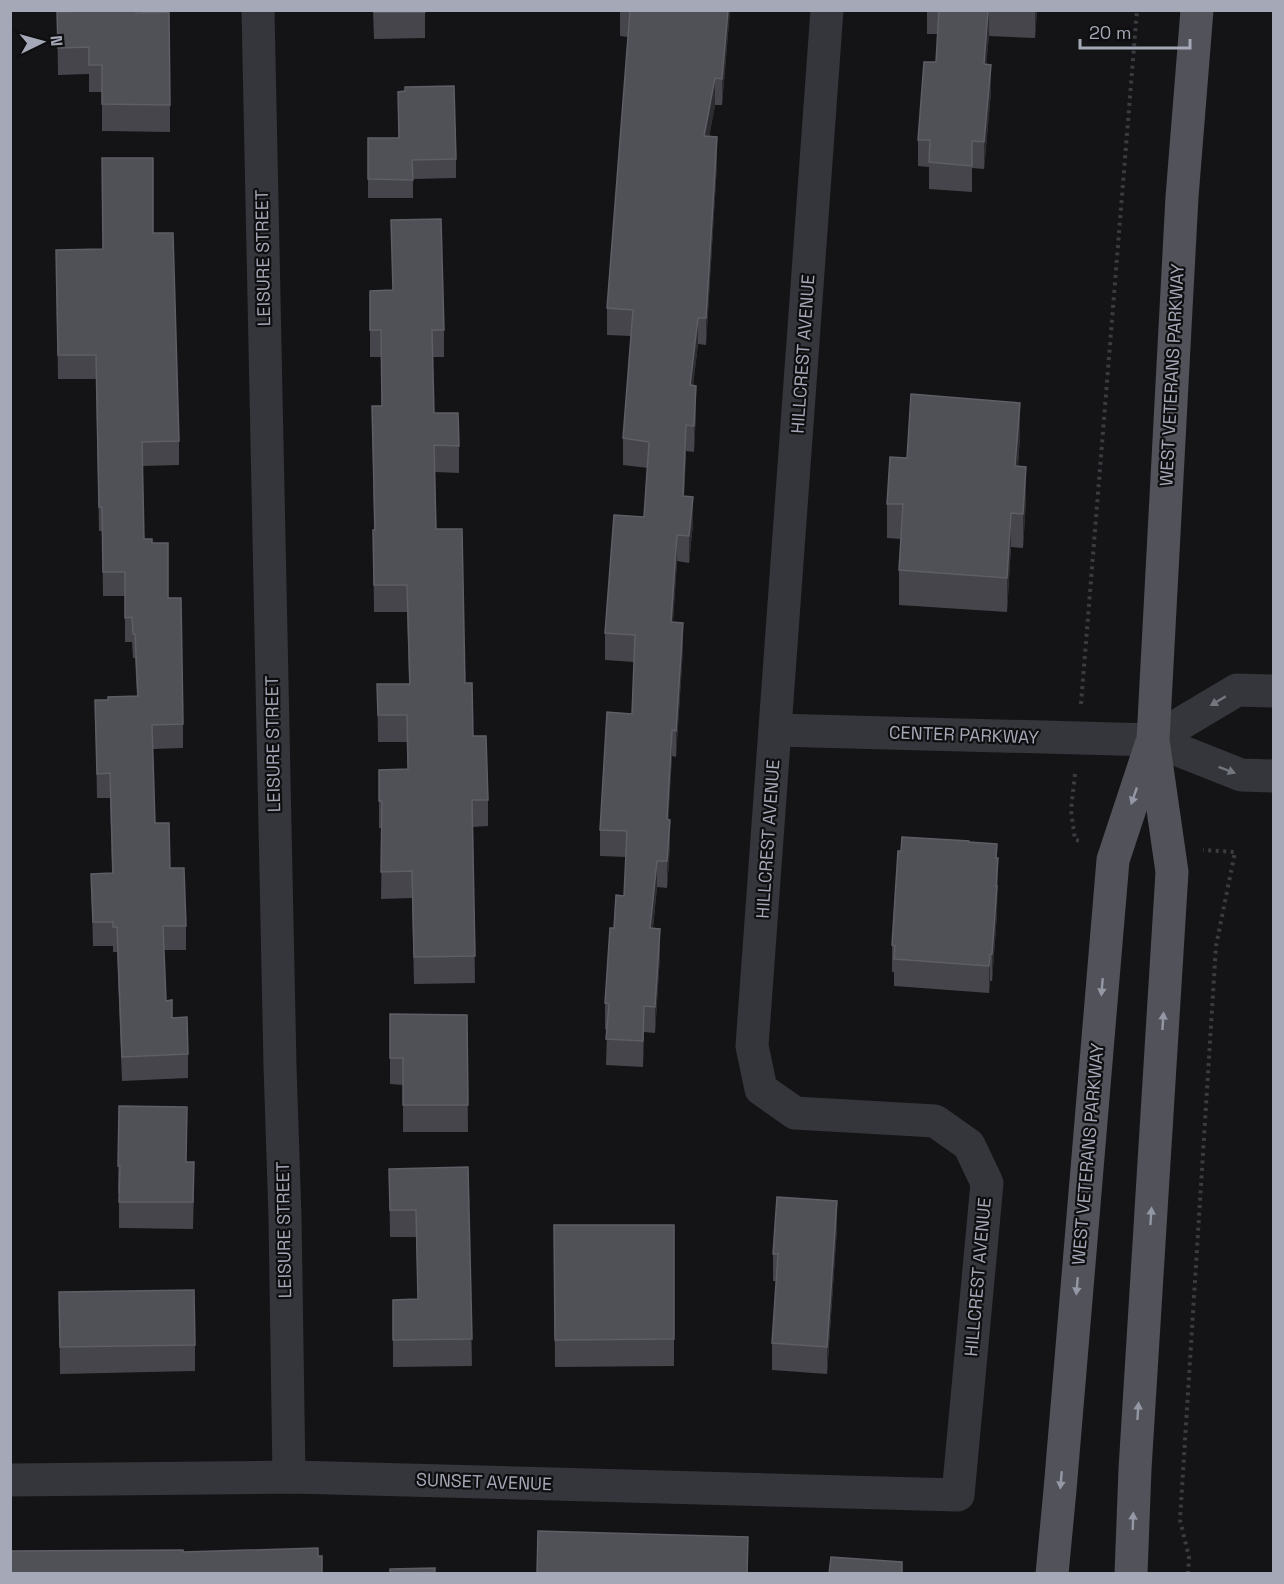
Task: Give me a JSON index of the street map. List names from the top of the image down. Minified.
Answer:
{"streets":{"main road":["WEST VETERANS PARKWAY"],"street":["LEISURE STREET","HILLCREST AVENUE","CENTER PARKWAY","SUNSET AVENUE"]},"crossings":[["LEISURE STREET","SUNSET AVENUE"],["HILLCREST AVENUE","CENTER PARKWAY"],["HILLCREST AVENUE","SUNSET AVENUE"],["WEST VETERANS PARKWAY","CENTER PARKWAY"]],"scale_bar":"20 m","north":"right"}
